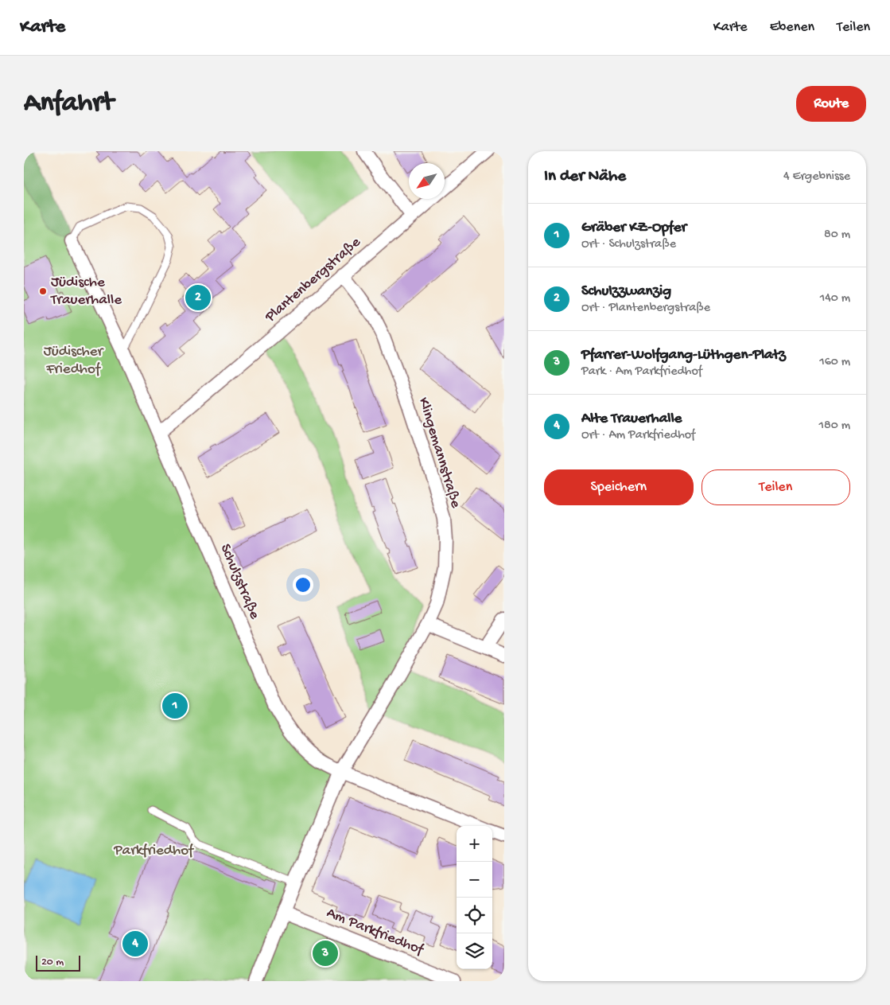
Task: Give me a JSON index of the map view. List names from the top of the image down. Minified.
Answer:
{"streets":{"street":["Plantenbergstraße","Klingemannstraße","Schulzstraße","Am Parkfriedhof"]},"crossings":[["Plantenbergstraße","Klingemannstraße"],["Plantenbergstraße","Schulzstraße"],["Klingemannstraße","Schulzstraße"]],"parks":["Jüdischer Friedhof","Parkfriedhof"],"places":["Jüdische Trauerhalle"],"scale_bar":"20 m","north":"bottom left","page":{"header":"Karte","nav":["Karte","Ebenen","Teilen"],"buttons":["Route",["Speichern","Teilen"]],"title":"Anfahrt","heading":["In der Nähe","4 Ergebnisse"],"list":[{"mark":"1","name":"Gräber KZ-Opfer","note":"Ort · Schulzstraße","value":"80 m"},{"mark":"2","name":"Schulzzwanzig","note":"Ort · Plantenbergstraße","value":"140 m"},{"mark":"3","name":"Pfarrer-Wolfgang-Lüthgen-Platz","note":"Park · Am Parkfriedhof","value":"160 m"},{"mark":"4","name":"Alte Trauerhalle","note":"Ort · Am Parkfriedhof","value":"180 m"}],"pins":["2","1","4","3"],"map_buttons":["+","−"],"scale":"20 m"}}
